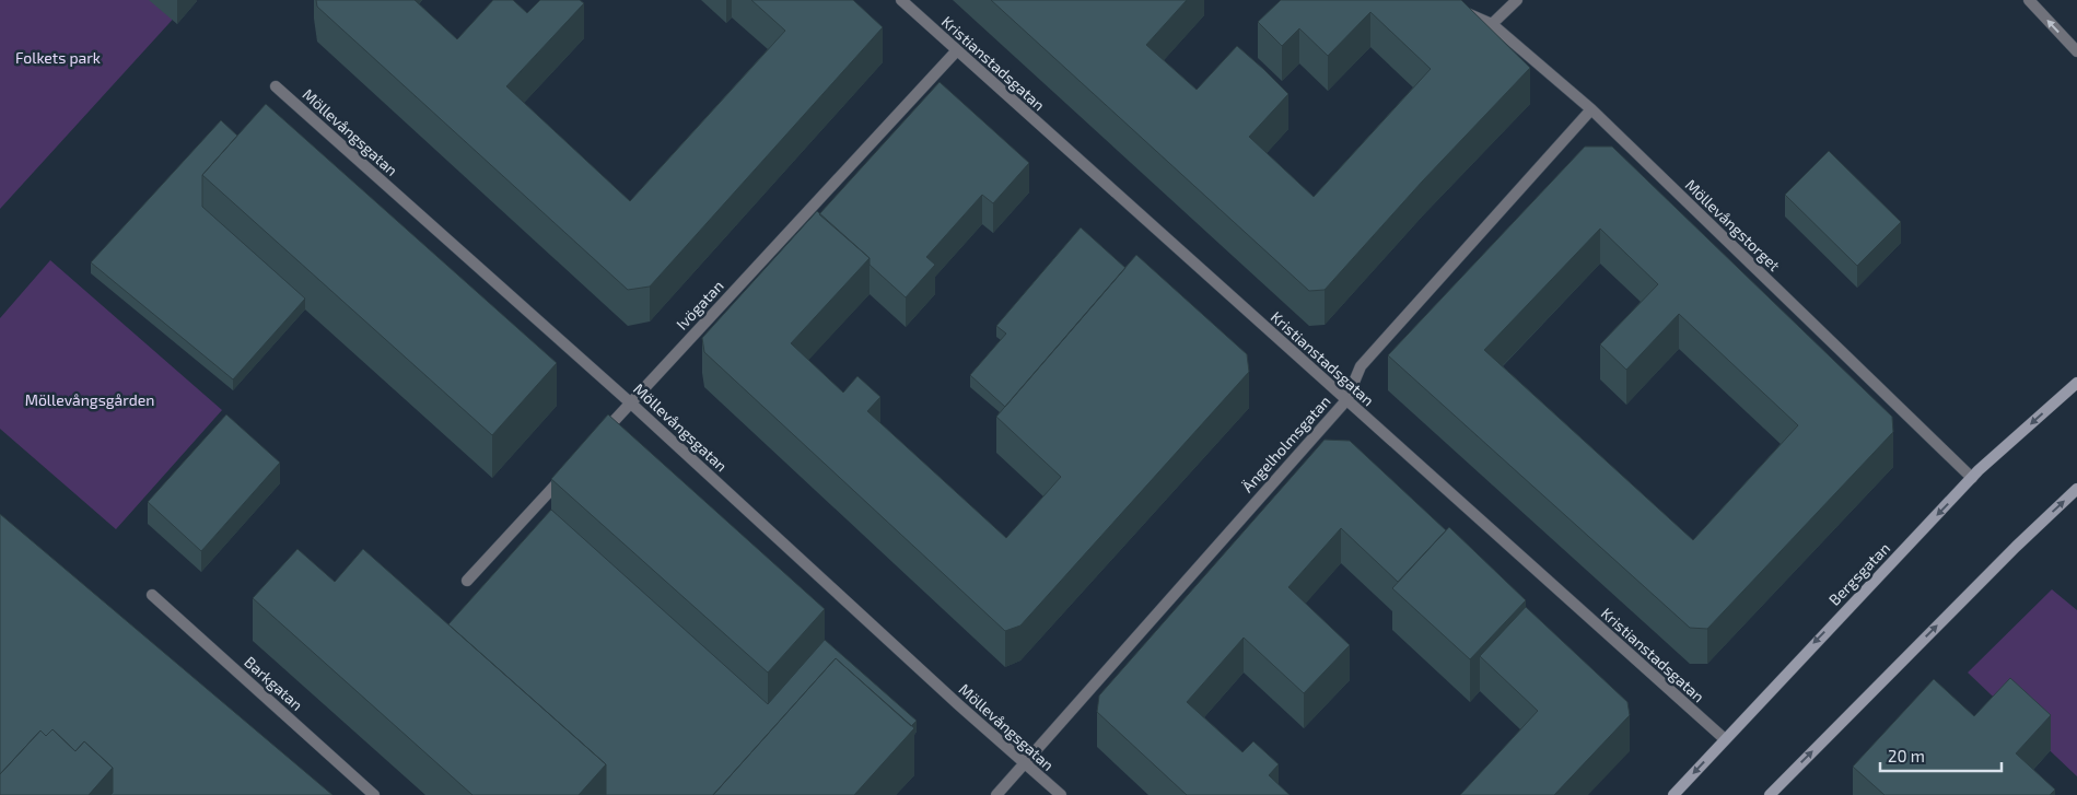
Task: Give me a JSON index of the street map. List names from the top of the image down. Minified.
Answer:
{"streets":{"street":["Kristianstadsgatan","Möllevångsgatan","Möllevångstorget","Ivögatan","Ängelholmsgatan","Bergsgatan","Barkgatan"]},"crossings":[["Kristianstadsgatan","Ivögatan"],["Kristianstadsgatan","Ängelholmsgatan"],["Kristianstadsgatan","Bergsgatan"],["Möllevångsgatan","Ivögatan"],["Möllevångsgatan","Ängelholmsgatan"],["Möllevångstorget","Ängelholmsgatan"],["Möllevångstorget","Bergsgatan"]],"parks":["Folkets park","Möllevångsgården"],"scale_bar":"20 m"}
